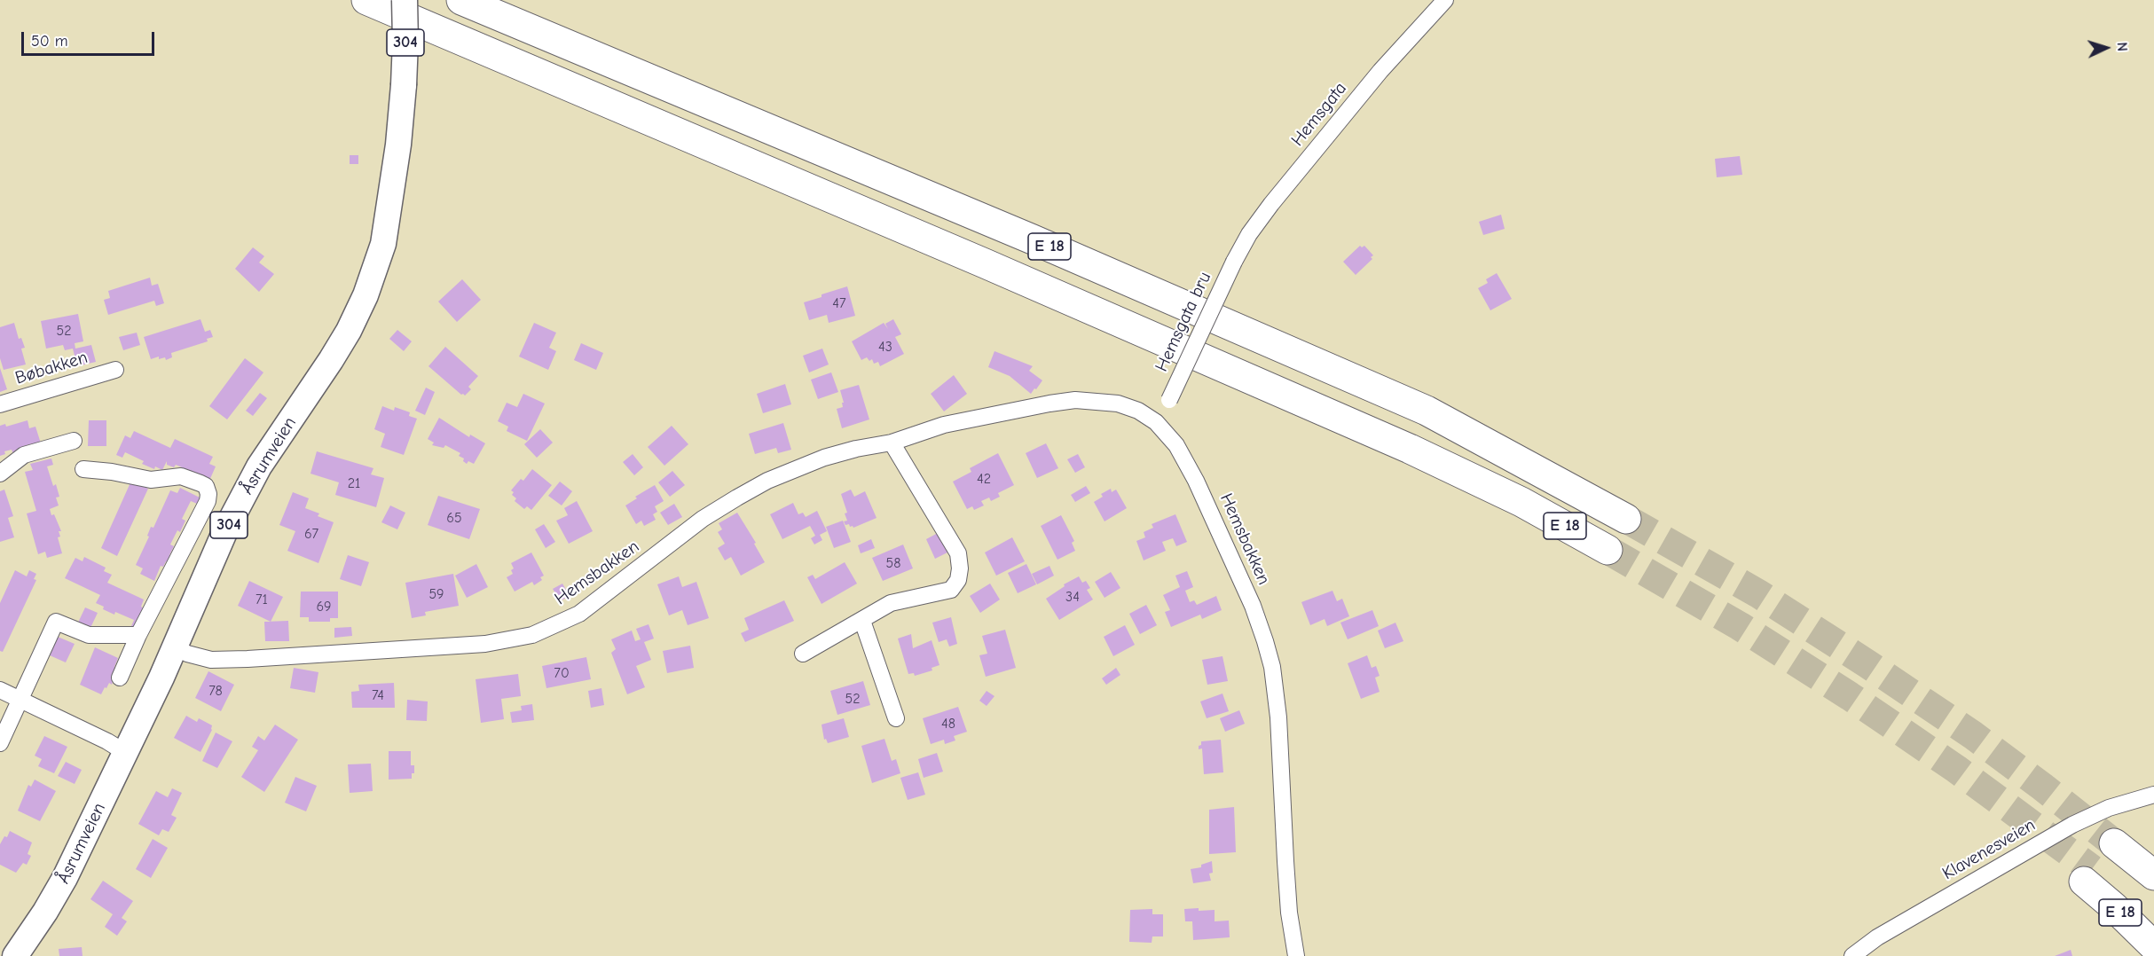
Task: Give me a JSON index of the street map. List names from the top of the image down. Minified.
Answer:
{"streets":{"highway":["E 18"],"main road":["304","Åsrumveien"],"street":["Hemsgata","Hemsgata bru","Bøbakken","Hemsbakken","Klavenesveien"]},"crossings":[["Hemsgata","Hemsgata bru"],["Hemsgata bru","Hemsbakken"],["Åsrumveien","Hemsbakken"]],"house_numbers":["47","52","43","42","21","65","67","58","59","34","71","69","70","78","74","52","48"],"scale_bar":"50 m","north":"right"}
